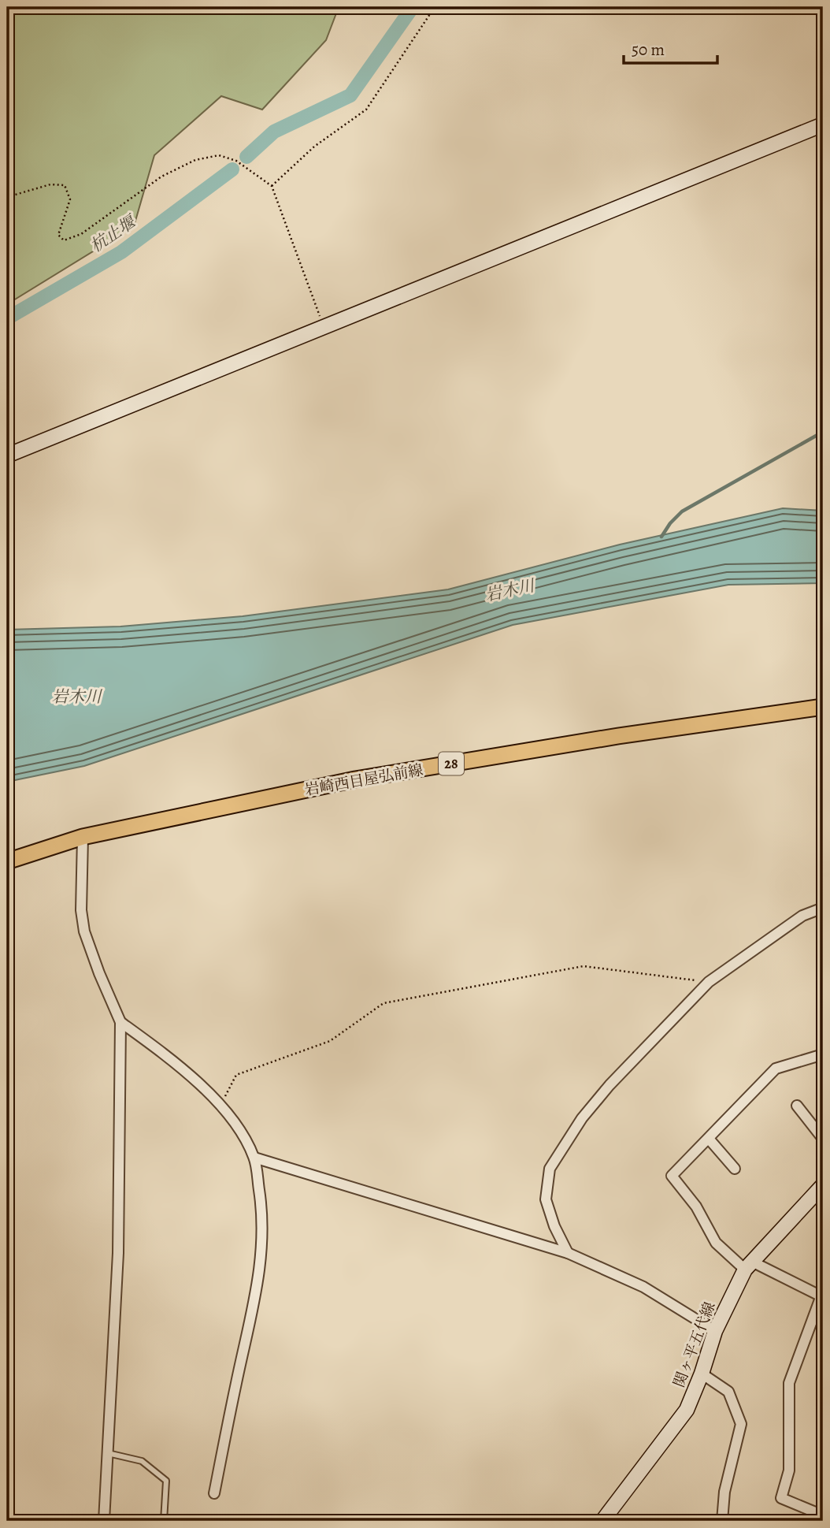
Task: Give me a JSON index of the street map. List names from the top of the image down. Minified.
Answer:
{"streets":{"main road":["28","岩崎西目屋弘前線"],"street":["関ヶ平五代線"]},"water":["杭止堰","岩木川"],"scale_bar":"50 m"}
